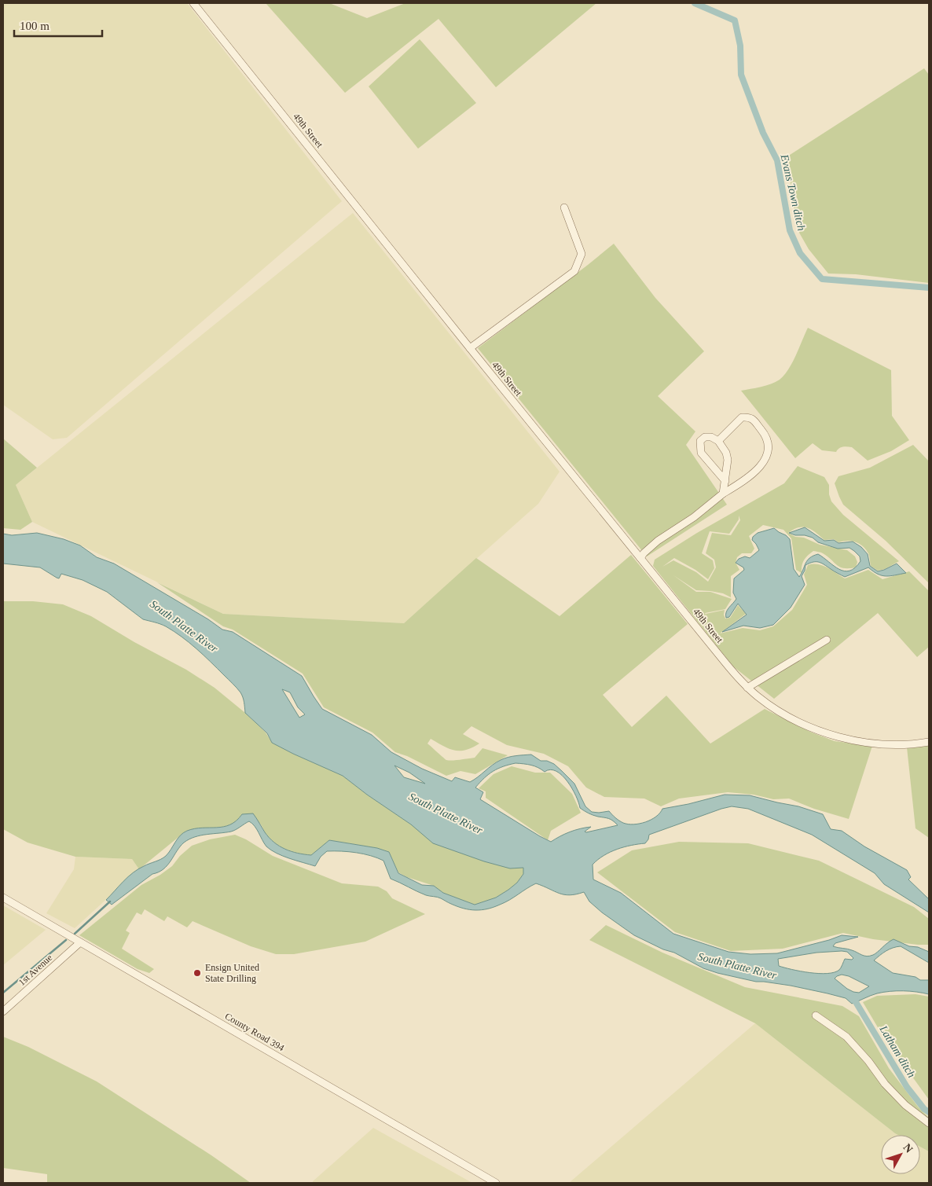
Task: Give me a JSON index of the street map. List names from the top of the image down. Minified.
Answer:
{"streets":{"street":["49th Street","1st Avenue","County Road 394"]},"crossings":[["1st Avenue","County Road 394"]],"water":["Evans Town ditch","South Platte River","Latham ditch"],"places":["Ensign United State Drilling"],"scale_bar":"100 m","north":"top right"}
